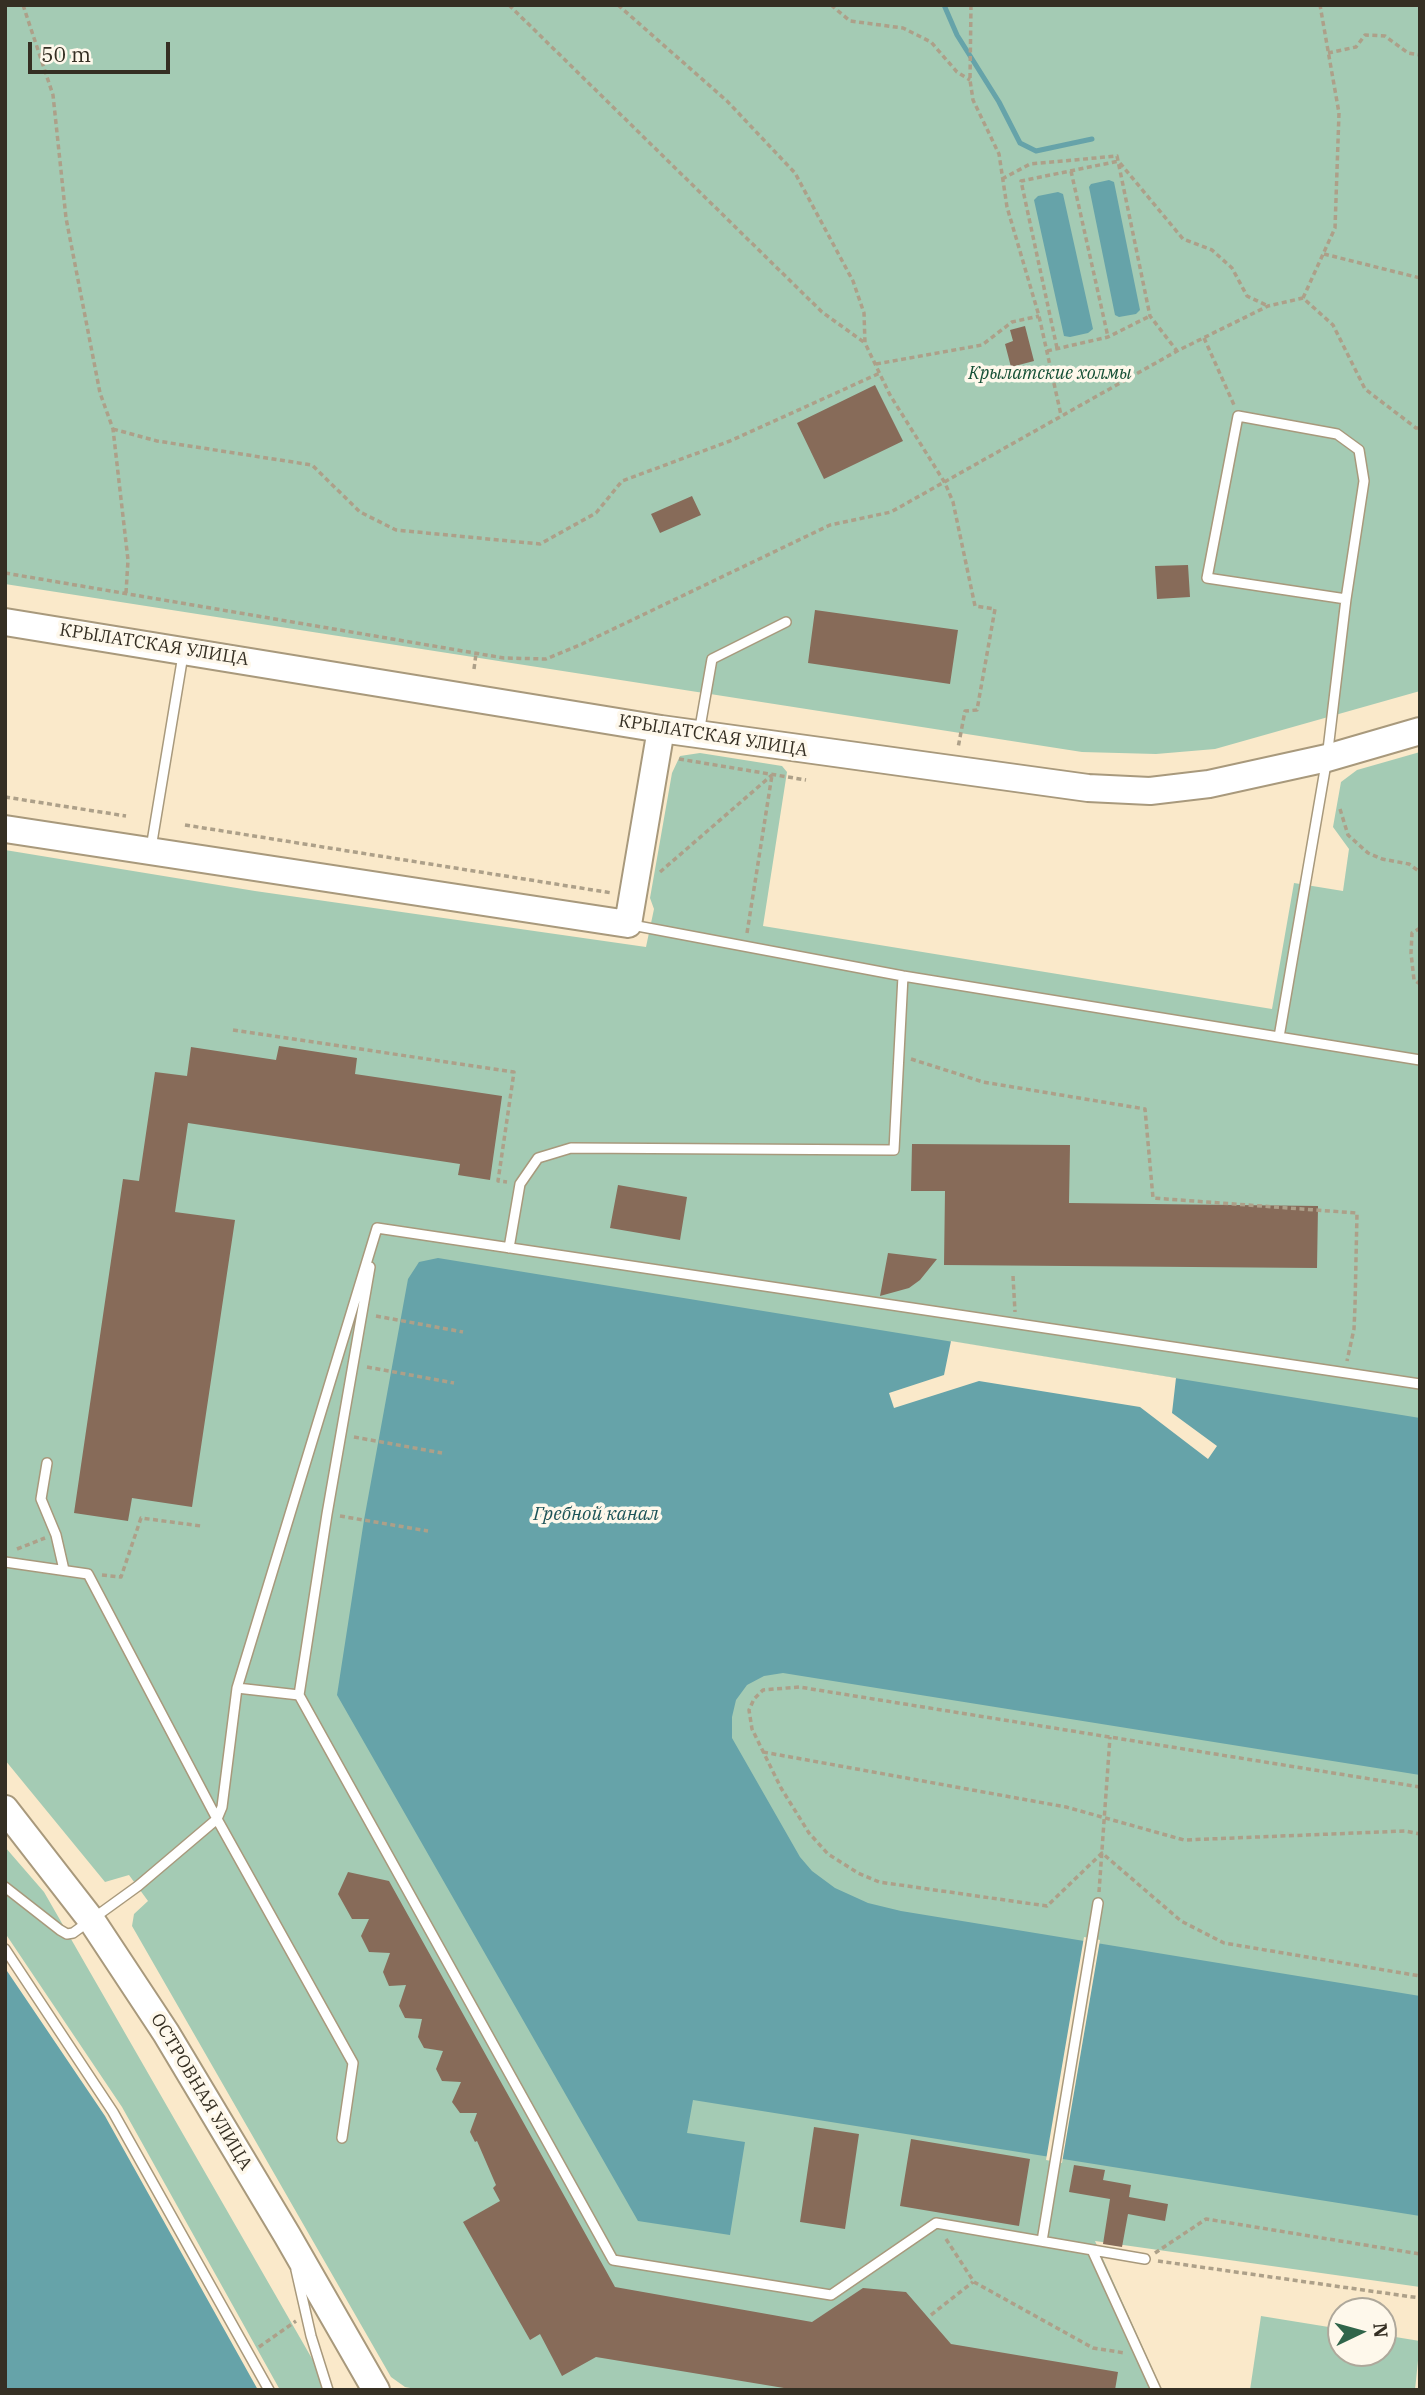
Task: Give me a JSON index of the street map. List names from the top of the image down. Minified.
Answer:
{"streets":{"street":["КРЫЛАТСКАЯ УЛИЦА","ОСТРОВНАЯ УЛИЦА"]},"water":["Гребной канал"],"parks":["Крылатские холмы"],"scale_bar":"50 m","north":"right"}
